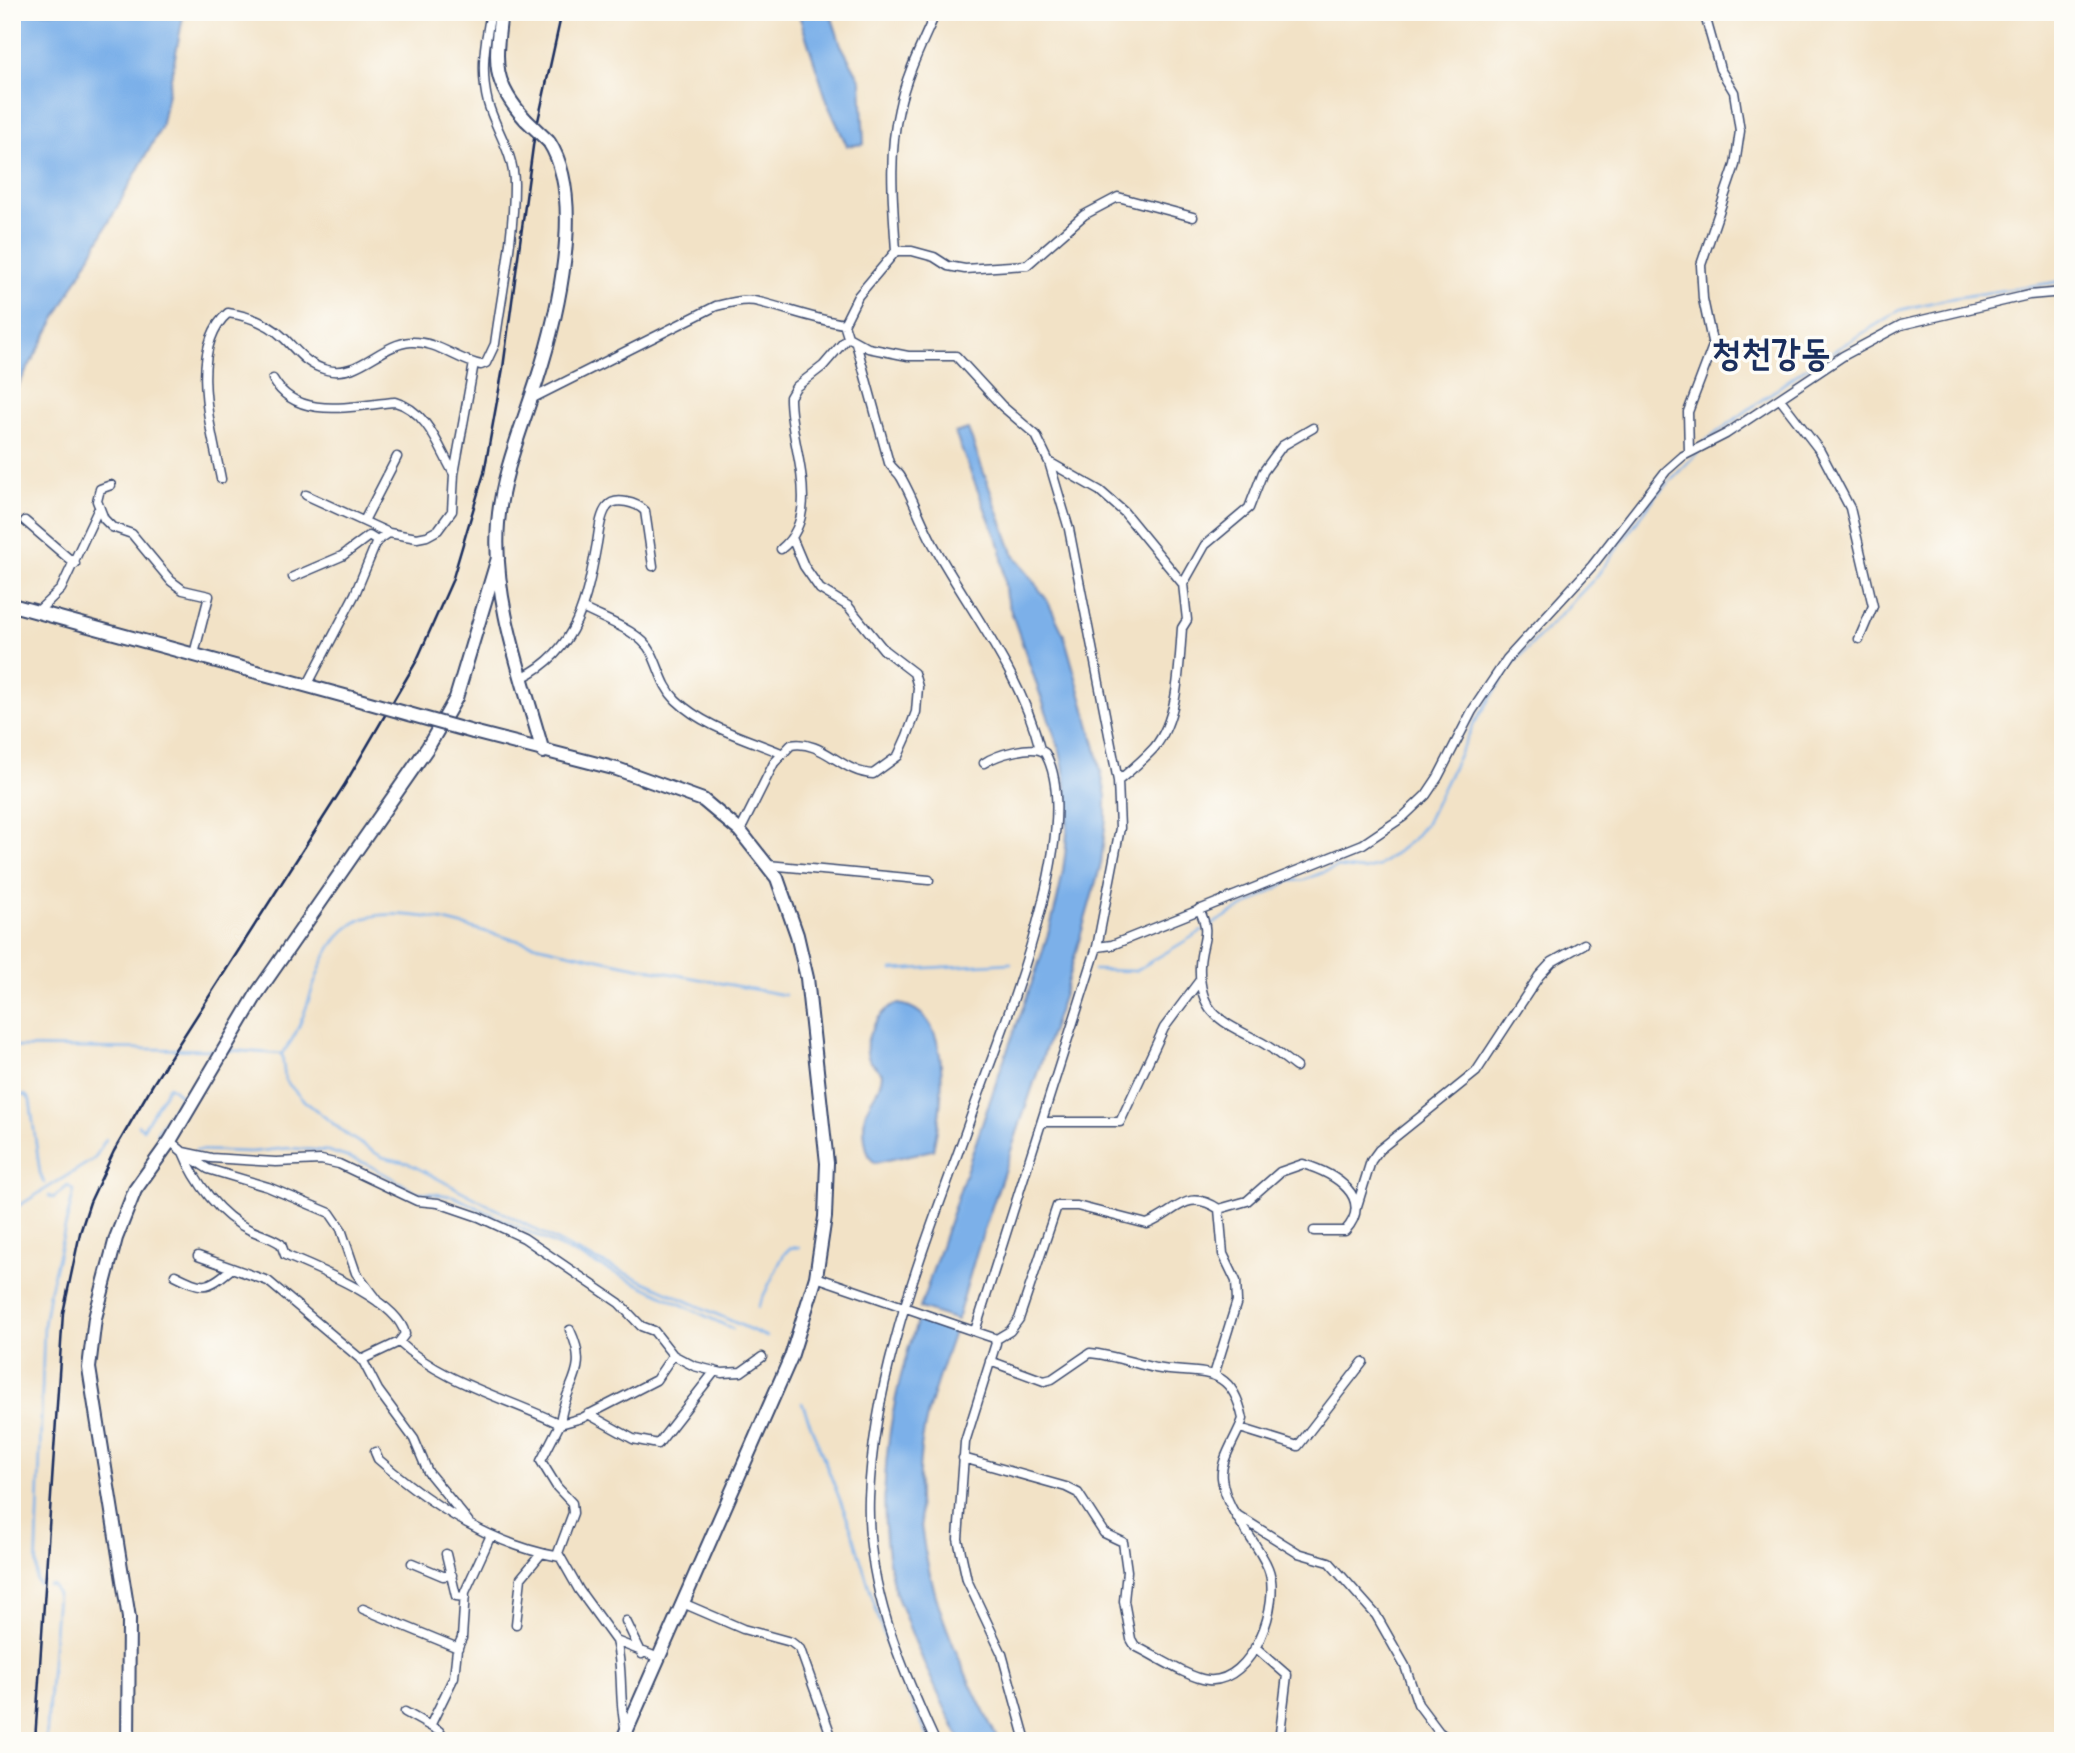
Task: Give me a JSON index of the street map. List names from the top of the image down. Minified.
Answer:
{"districts":["청천강동"]}
